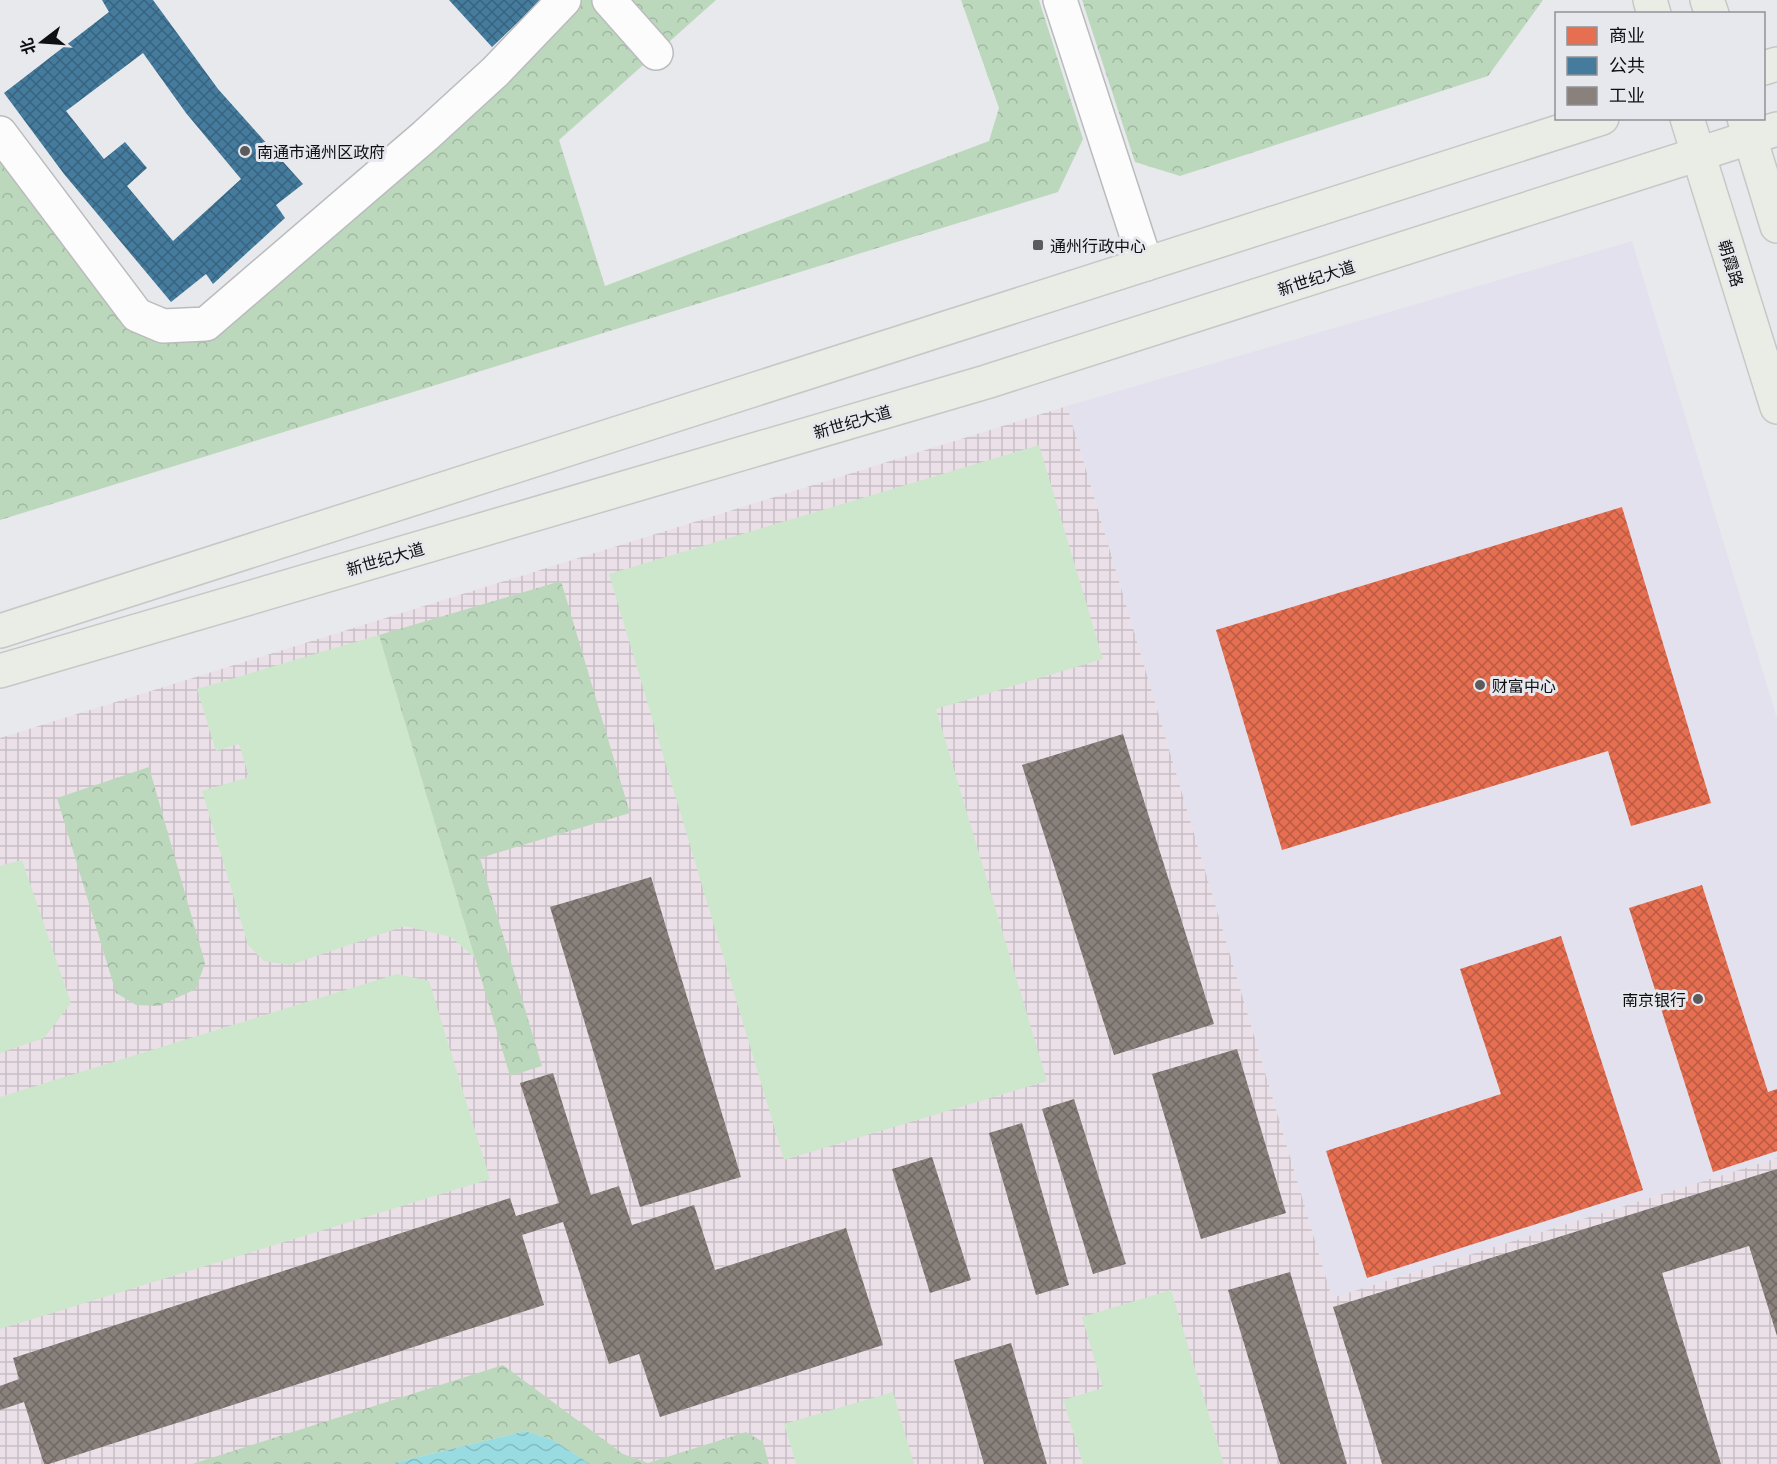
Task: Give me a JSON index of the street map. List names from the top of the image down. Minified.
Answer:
{"streets":{"main road":["朝霞路","新世纪大道"]},"crossings":[["朝霞路","新世纪大道"]],"places":{"other":["南通市通州区政府","财富中心","南京银行"],"transit":["通州行政中心"]},"legend":["商业","公共","工业"],"north":"left"}
